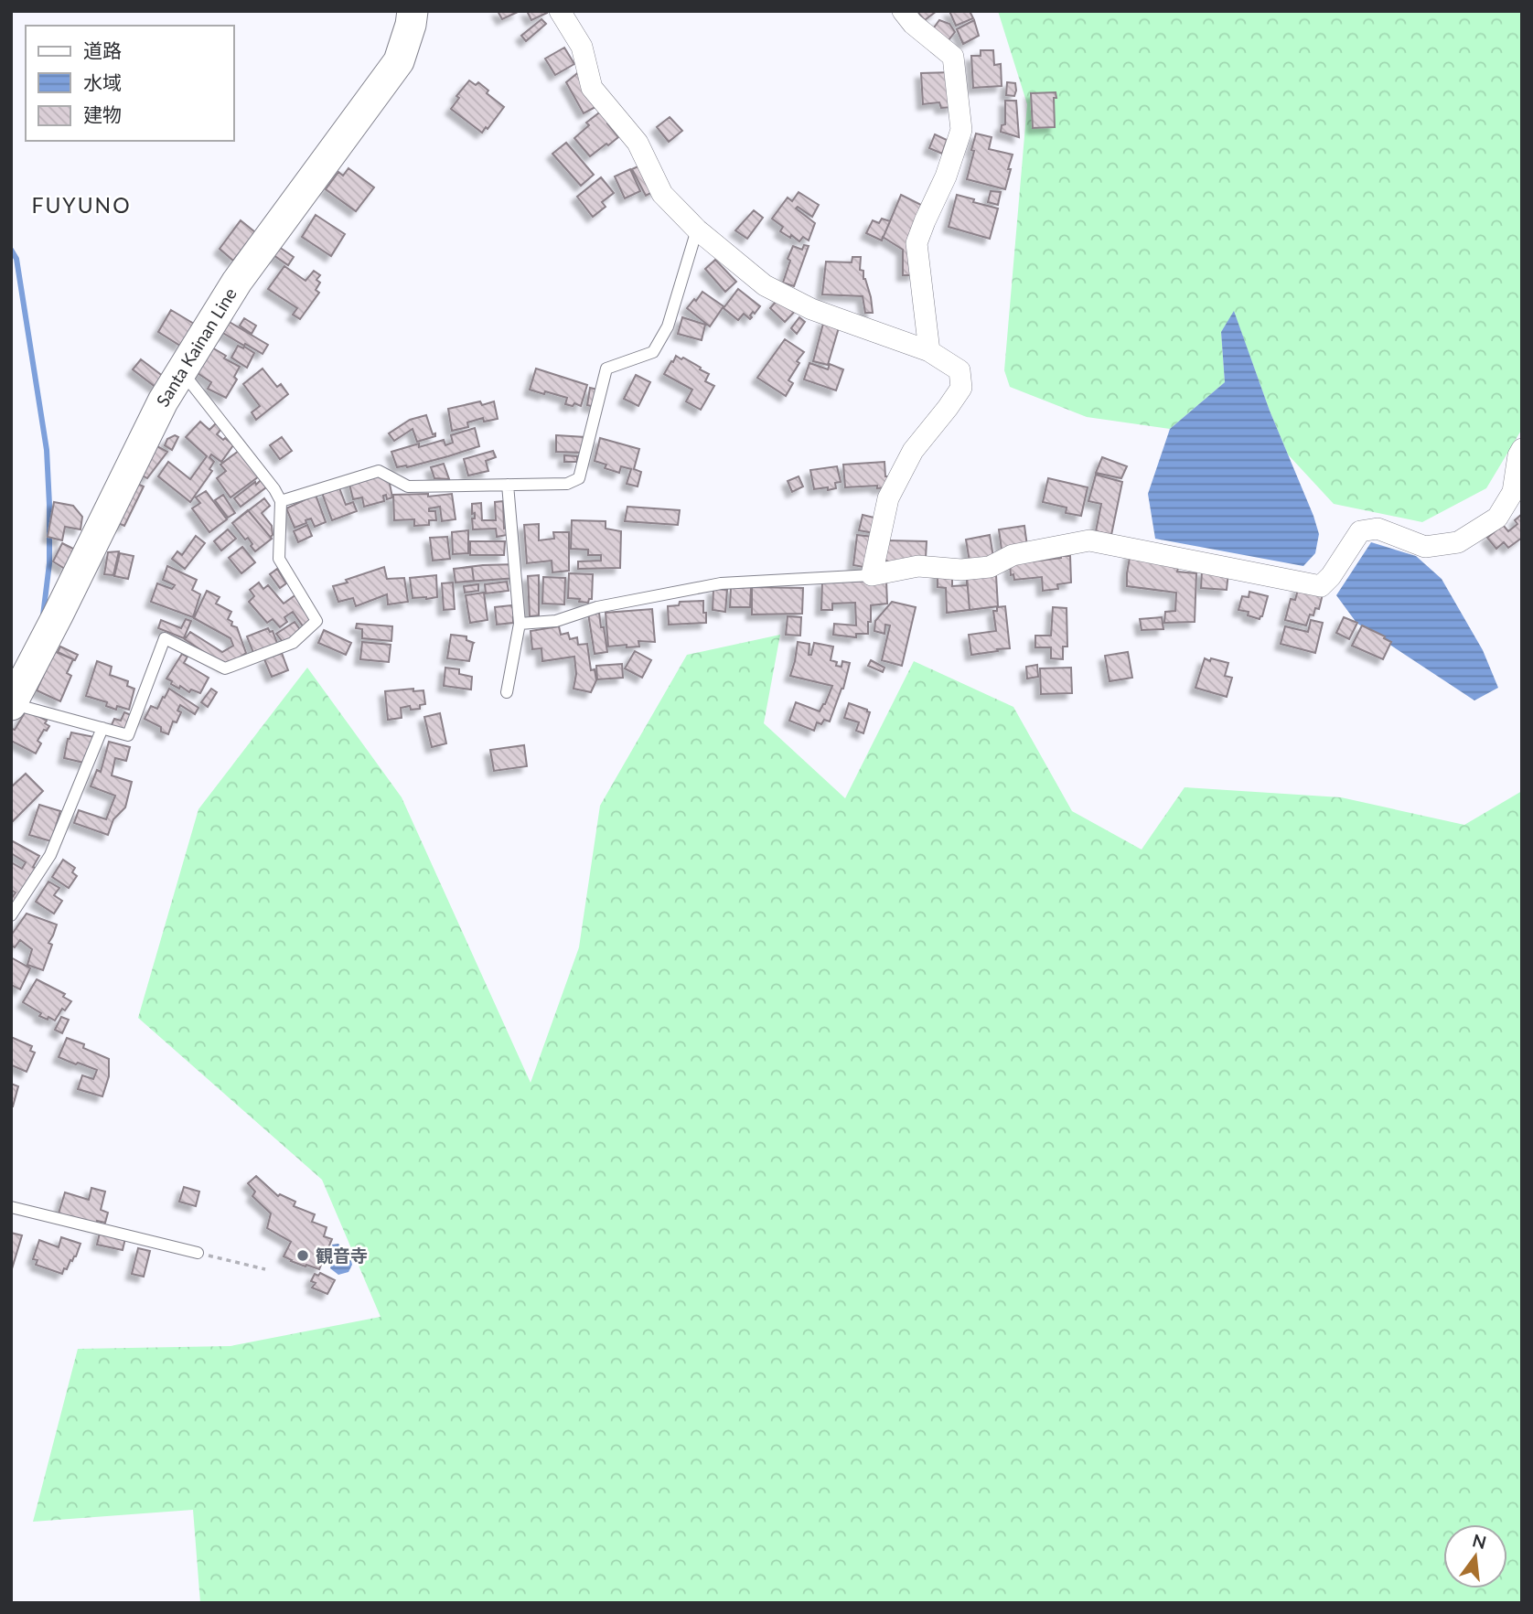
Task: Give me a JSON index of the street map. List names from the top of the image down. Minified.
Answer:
{"streets":{"main road":["Santa Kainan Line"]},"districts":["FUYUNO"],"places":["観音寺"],"legend":["道路","水域","建物"],"north":"top"}
